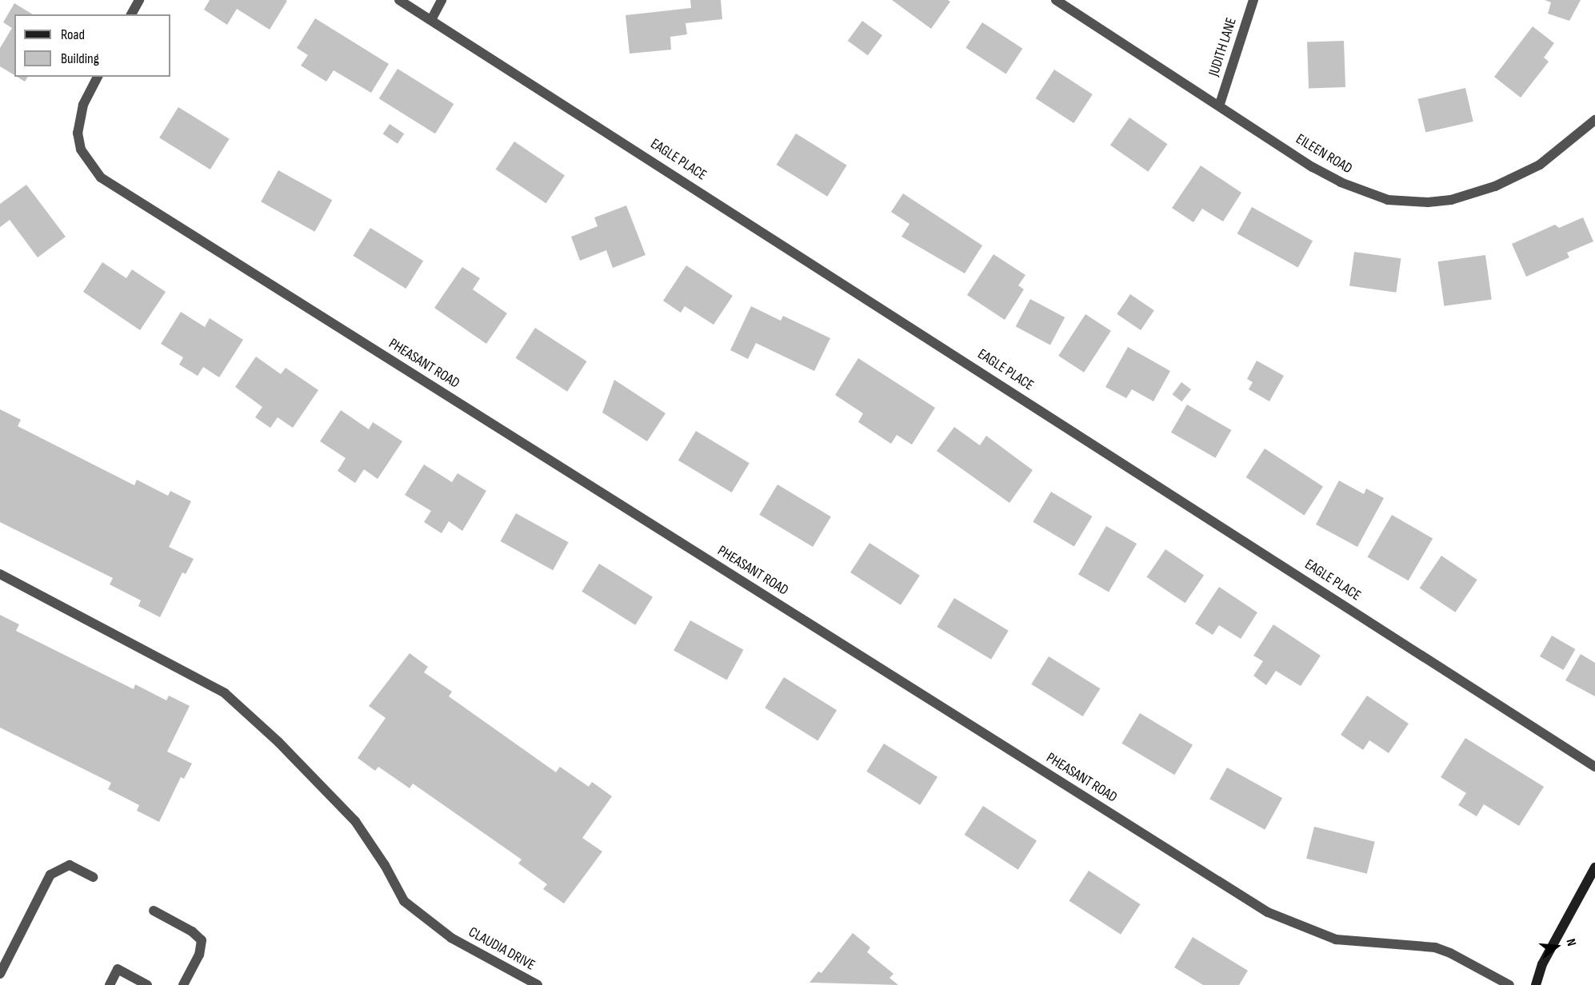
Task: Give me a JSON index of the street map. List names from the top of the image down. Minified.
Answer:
{"streets":{"street":["JUDITH LANE","EILEEN ROAD","EAGLE PLACE","PHEASANT ROAD","CLAUDIA DRIVE"]},"crossings":[["JUDITH LANE","EILEEN ROAD"]],"legend":["Road","Building"],"north":"right"}
